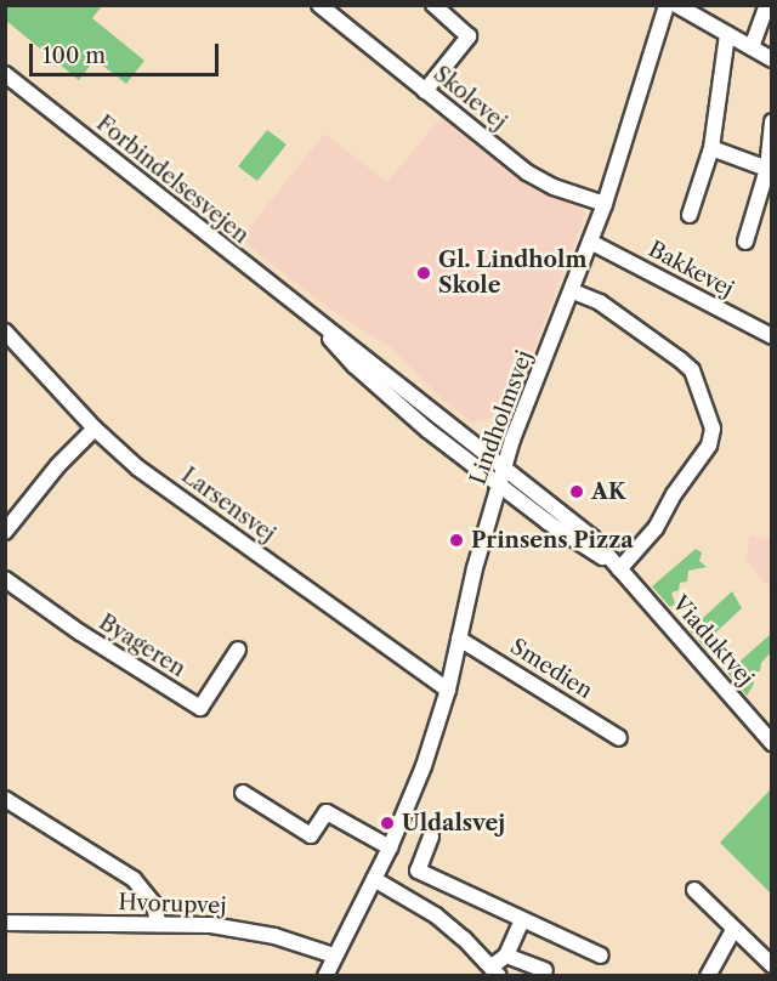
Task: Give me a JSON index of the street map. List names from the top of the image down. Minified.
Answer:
{"streets":{"street":["Skolevej","Forbindelsesvejen","Bakkevej","Lindholmsvej","Larsensvej","Viaduktvej","Byageren","Smedien","Hvorupvej"]},"crossings":[["Skolevej","Lindholmsvej"],["Forbindelsesvejen","Lindholmsvej"],["Forbindelsesvejen","Viaduktvej"],["Bakkevej","Lindholmsvej"],["Lindholmsvej","Larsensvej"],["Lindholmsvej","Viaduktvej"],["Lindholmsvej","Smedien"],["Lindholmsvej","Hvorupvej"]],"places":["Gl. Lindholm Skole","AK","Prinsens Pizza","Uldalsvej"],"scale_bar":"100 m"}
